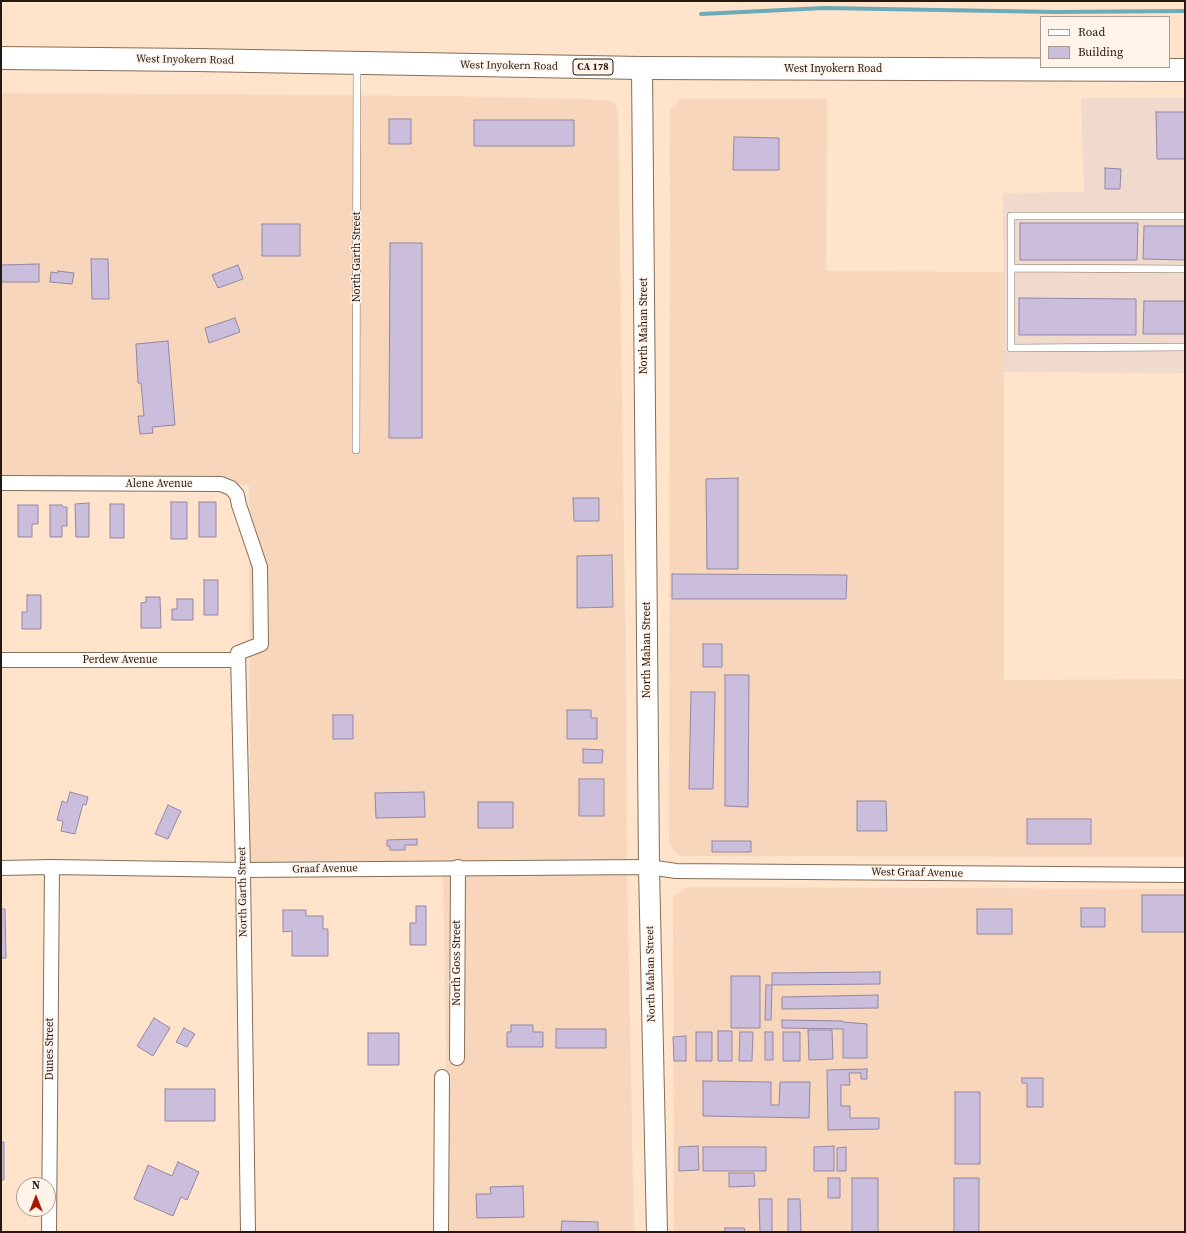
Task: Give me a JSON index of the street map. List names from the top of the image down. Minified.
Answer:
{"streets":{"main road":["West Inyokern Road","CA 178"],"street":["North Garth Street","North Mahan Street","Alene Avenue","Perdew Avenue","Graaf Avenue","West Graaf Avenue","North Goss Street","Dunes Street"]},"crossings":[["West Inyokern Road","North Garth Street"],["West Inyokern Road","North Mahan Street"],["North Garth Street","Alene Avenue"],["North Garth Street","Perdew Avenue"],["North Garth Street","Graaf Avenue"],["North Mahan Street","Graaf Avenue"],["North Mahan Street","West Graaf Avenue"],["Alene Avenue","Perdew Avenue"],["Graaf Avenue","West Graaf Avenue"],["Graaf Avenue","North Goss Street"],["Graaf Avenue","Dunes Street"]],"legend":["Road","Building"],"north":"top"}
